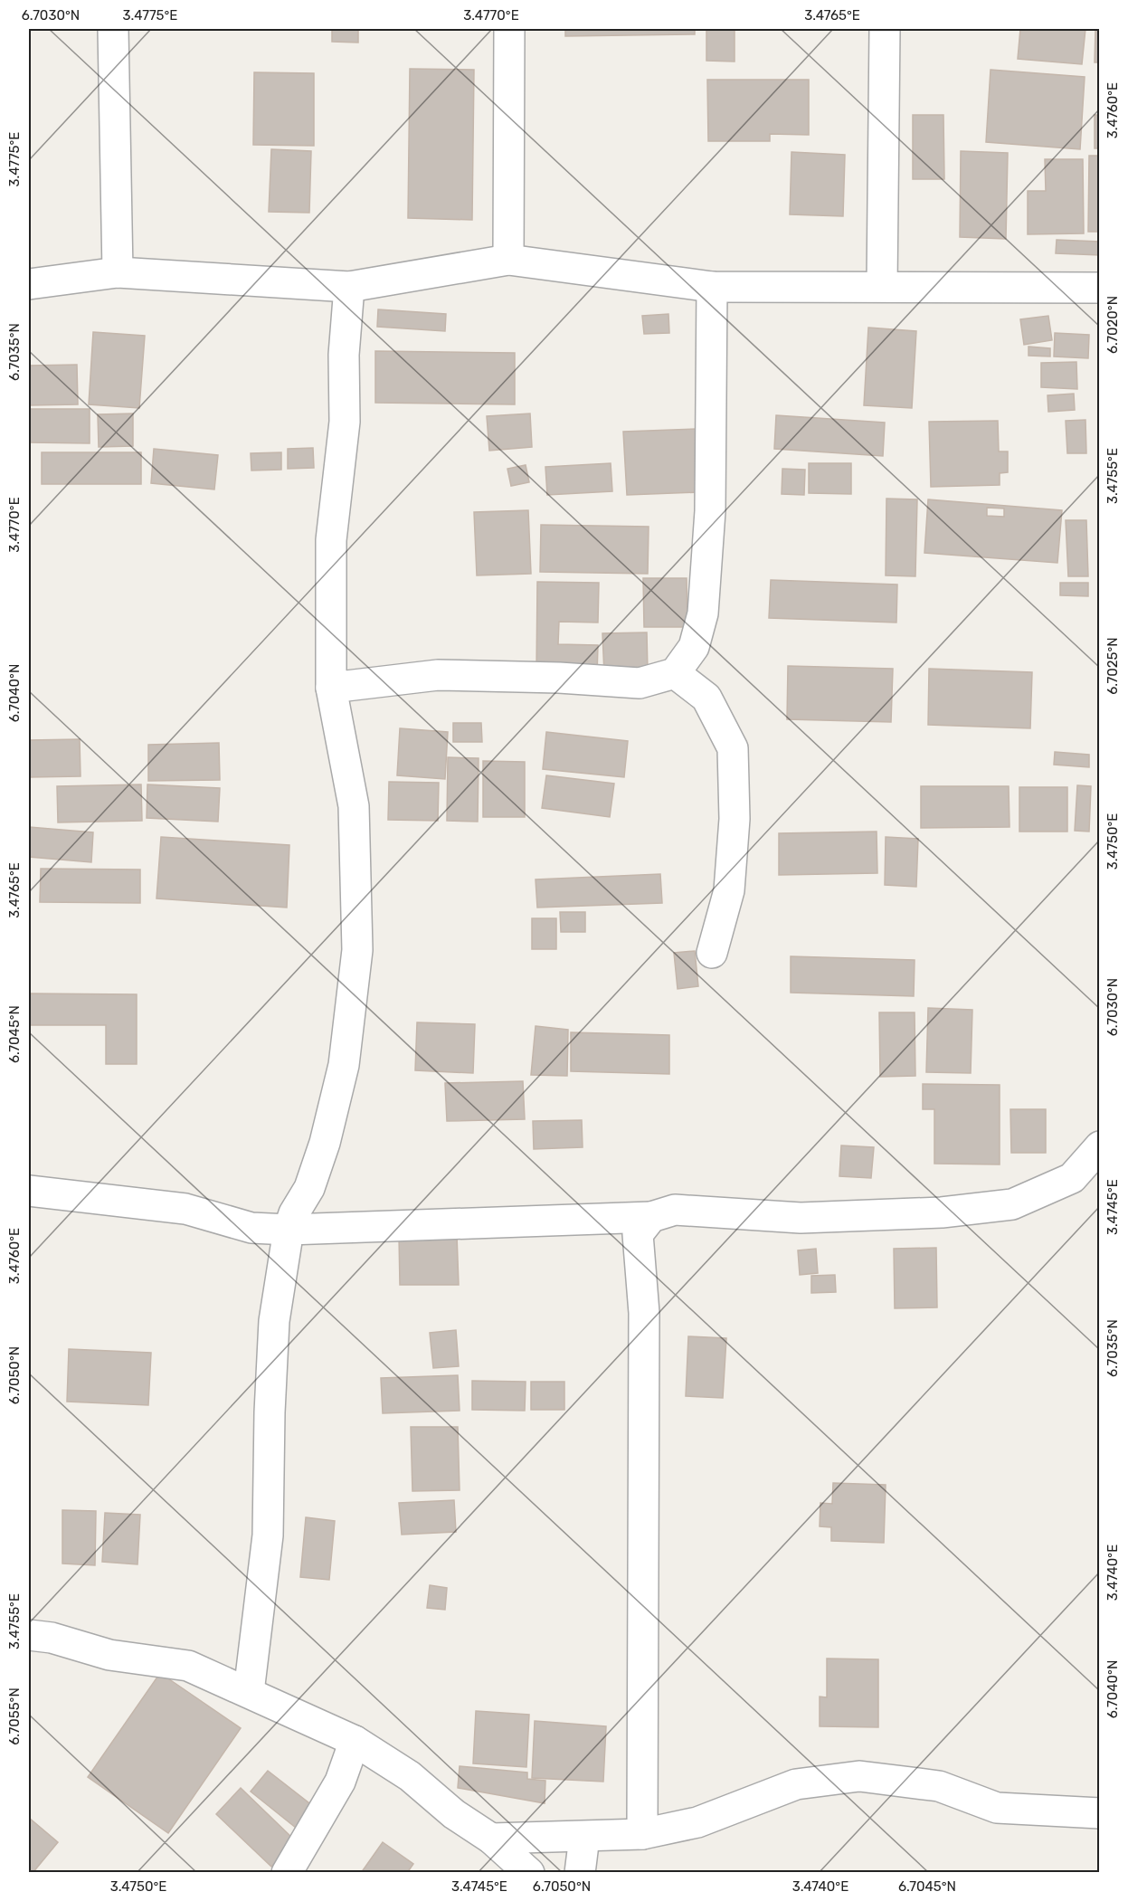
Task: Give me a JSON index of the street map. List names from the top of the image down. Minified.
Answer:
{"coordinates":["6.7030°N","3.4775°E","3.4770°E","3.4765°E","3.4760°E","6.7020°N","6.7035°N","3.4755°E","6.7025°N","6.7040°N","3.4750°E","6.7045°N","3.4745°E","6.7050°N","3.4740°E","6.7055°N"]}
